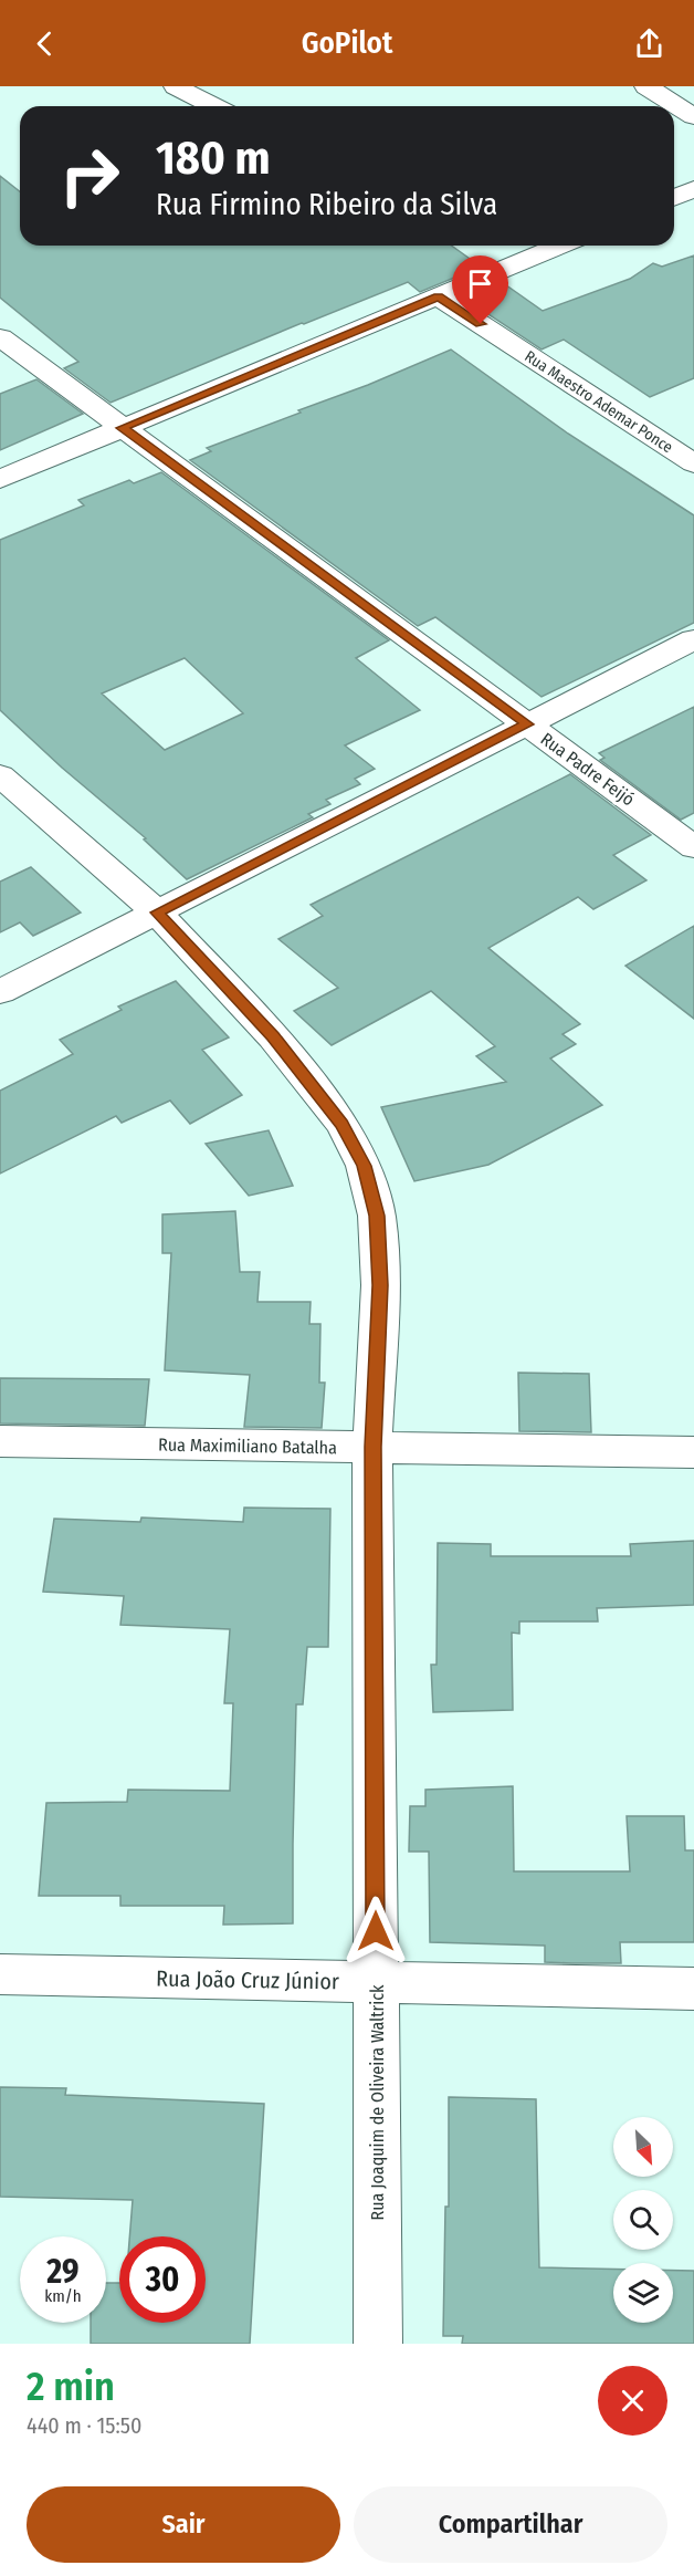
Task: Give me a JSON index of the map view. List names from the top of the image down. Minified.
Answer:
{"streets":{"street":["Rua Maestro Ademar Ponce","Rua Padre Feijó","Rua Maximiliano Batalha","Rua João Cruz Júnior","Rua Joaquim de Oliveira Waltrick"]},"crossings":[["Rua Maximiliano Batalha","Rua Joaquim de Oliveira Waltrick"],["Rua João Cruz Júnior","Rua Joaquim de Oliveira Waltrick"]],"north":"bottom right","page":{"header":"GoPilot","turn":["180 m","Rua Firmino Ribeiro da Silva"],"speed":"29 km/h","limit":"30","heading":["2 min","440 m · 15:50"],"buttons":["Sair","Compartilhar"]}}
